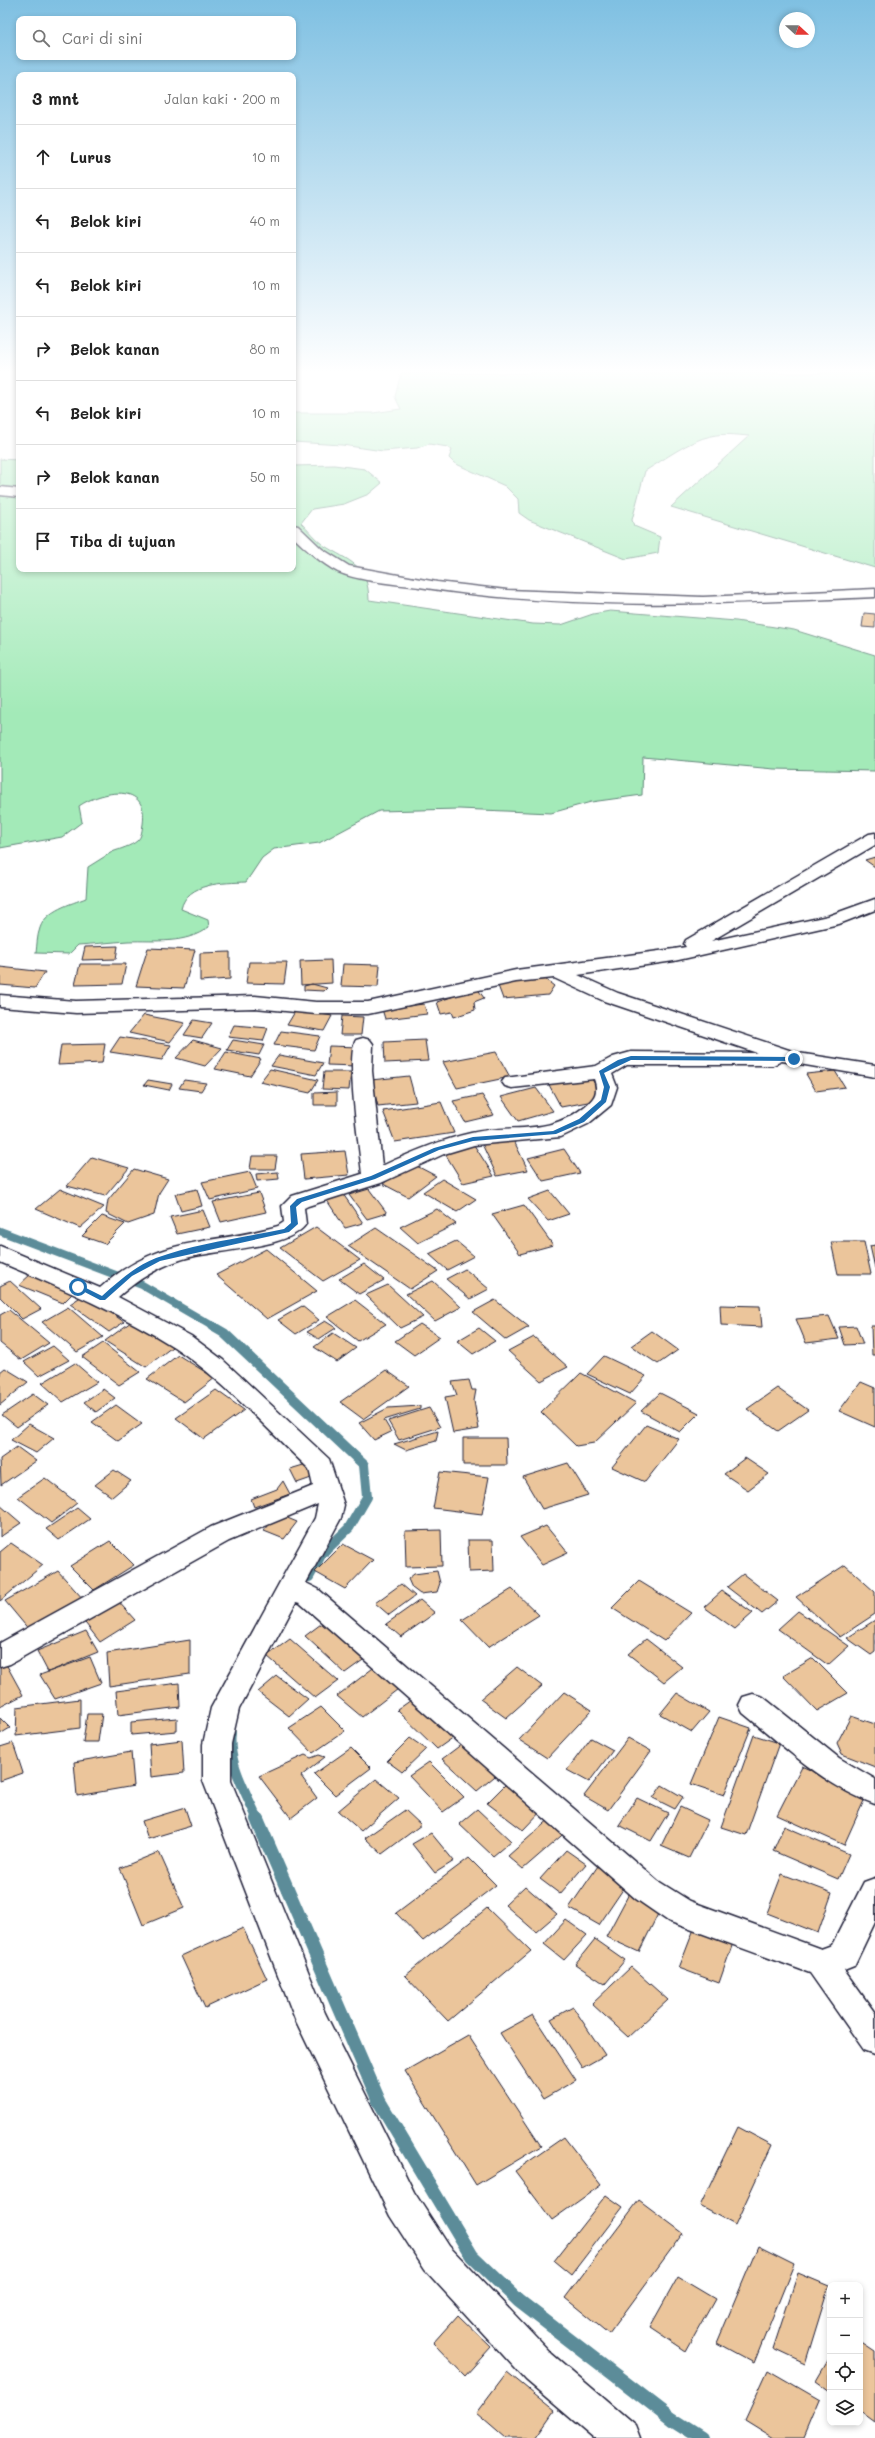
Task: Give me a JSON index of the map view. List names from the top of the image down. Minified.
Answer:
{"north":"right","page":{"search":"Cari di sini","heading":["3 mnt","Jalan kaki · 200 m"],"list":[["Lurus","10 m"],["Belok kiri","40 m"],["Belok kiri","10 m"],["Belok kanan","80 m"],["Belok kiri","10 m"],["Belok kanan","50 m"],"Tiba di tujuan"],"map_buttons":["+","−"]}}
